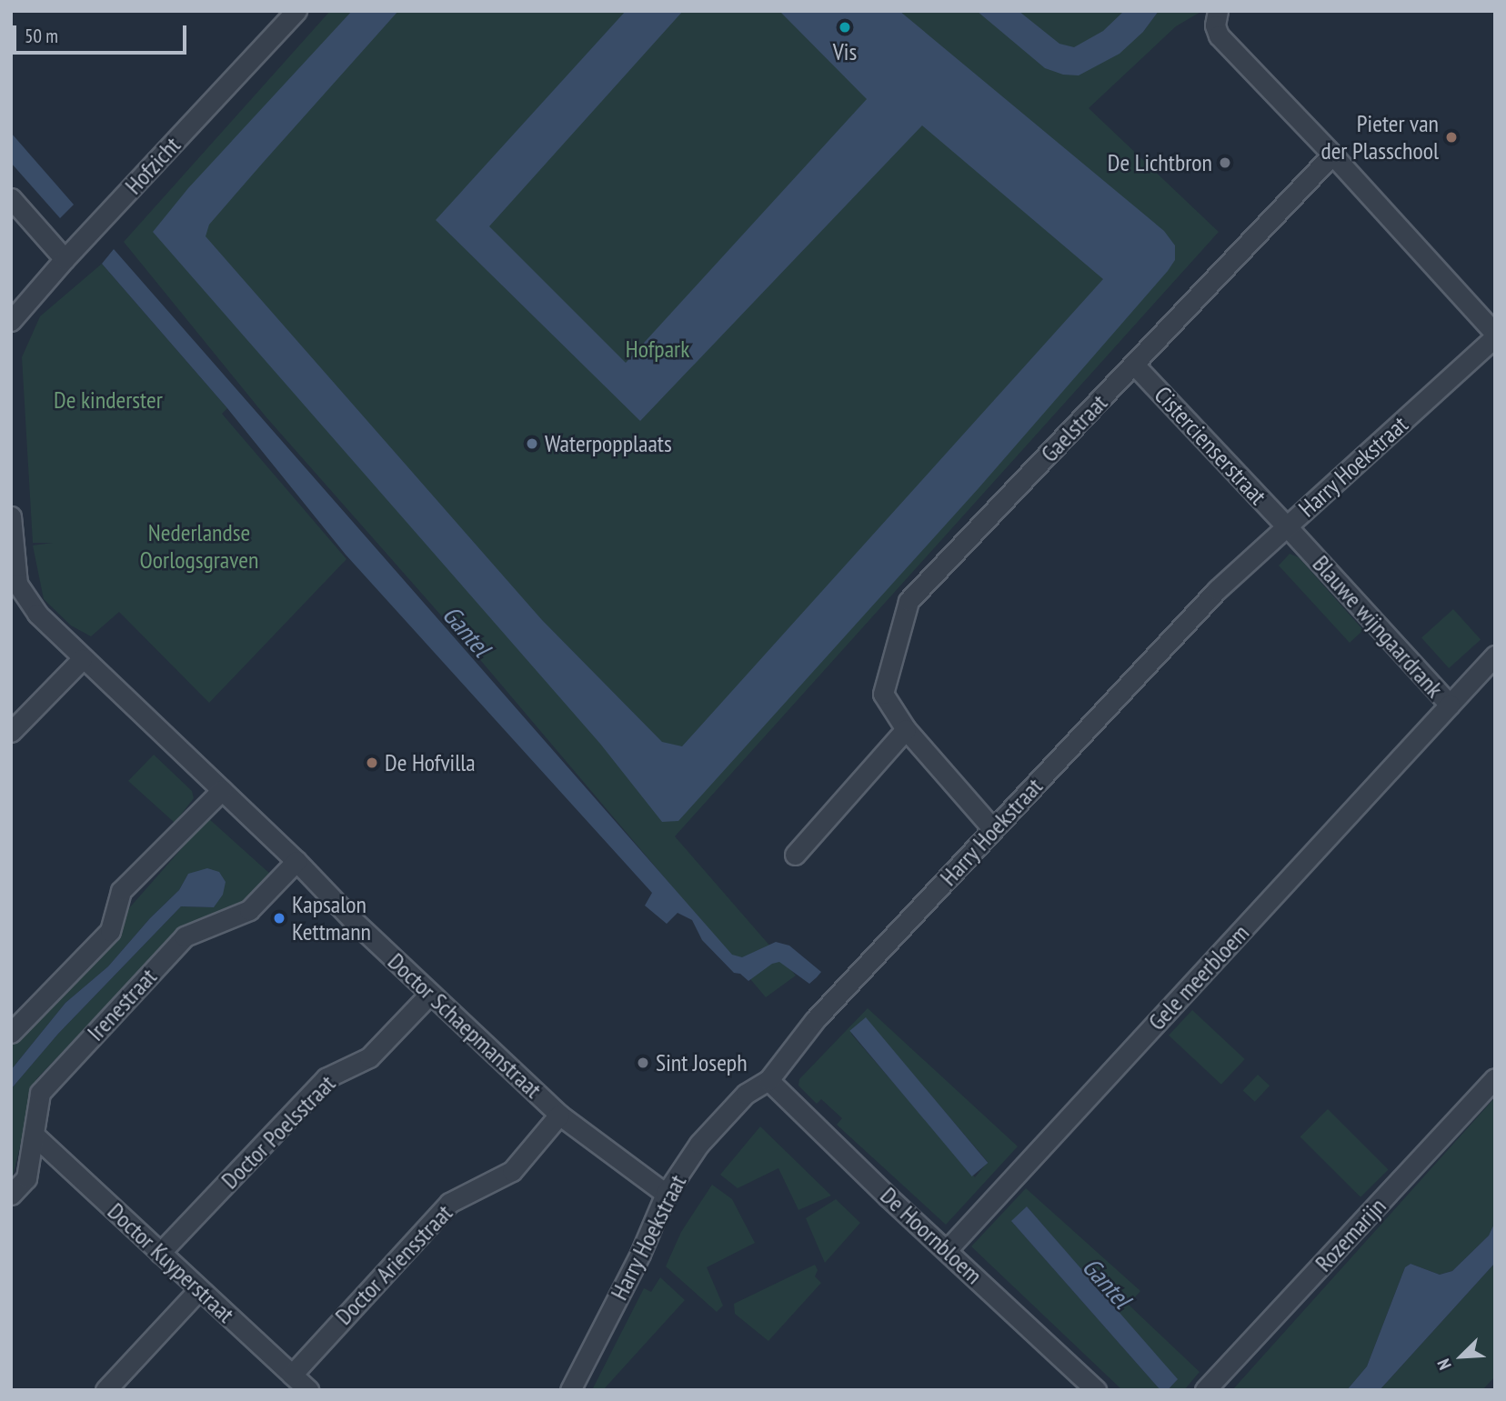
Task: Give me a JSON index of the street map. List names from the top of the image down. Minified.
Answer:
{"streets":{"street":["Hofzicht","Gaelstraat","Cistercienserstraat","Harry Hoekstraat","Blauwe wijngaardrank","Gele meerbloem","Irenestraat","Doctor Schaepmanstraat","Doctor Poelsstraat","Rozemarijn","De Hoornbloem","Doctor Kuyperstraat","Doctor Ariensstraat"]},"crossings":[["Gaelstraat","Cistercienserstraat"],["Gaelstraat","Harry Hoekstraat"],["Cistercienserstraat","Harry Hoekstraat"],["Cistercienserstraat","Blauwe wijngaardrank"],["Harry Hoekstraat","Blauwe wijngaardrank"],["Harry Hoekstraat","Doctor Schaepmanstraat"],["Harry Hoekstraat","De Hoornbloem"],["Blauwe wijngaardrank","Gele meerbloem"],["Gele meerbloem","De Hoornbloem"],["Irenestraat","Doctor Schaepmanstraat"],["Irenestraat","Doctor Kuyperstraat"],["Doctor Schaepmanstraat","Doctor Poelsstraat"],["Doctor Schaepmanstraat","Doctor Ariensstraat"],["Doctor Poelsstraat","Doctor Kuyperstraat"],["Doctor Kuyperstraat","Doctor Ariensstraat"]],"water":["Gantel"],"parks":["Hofpark","De kinderster","Nederlandse Oorlogsgraven"],"places":["Vis","Pieter van der Plasschool","De Lichtbron","Waterpopplaats","De Hofvilla","Kapsalon Kettmann","Sint Joseph"],"scale_bar":"50 m","north":"bottom left"}
